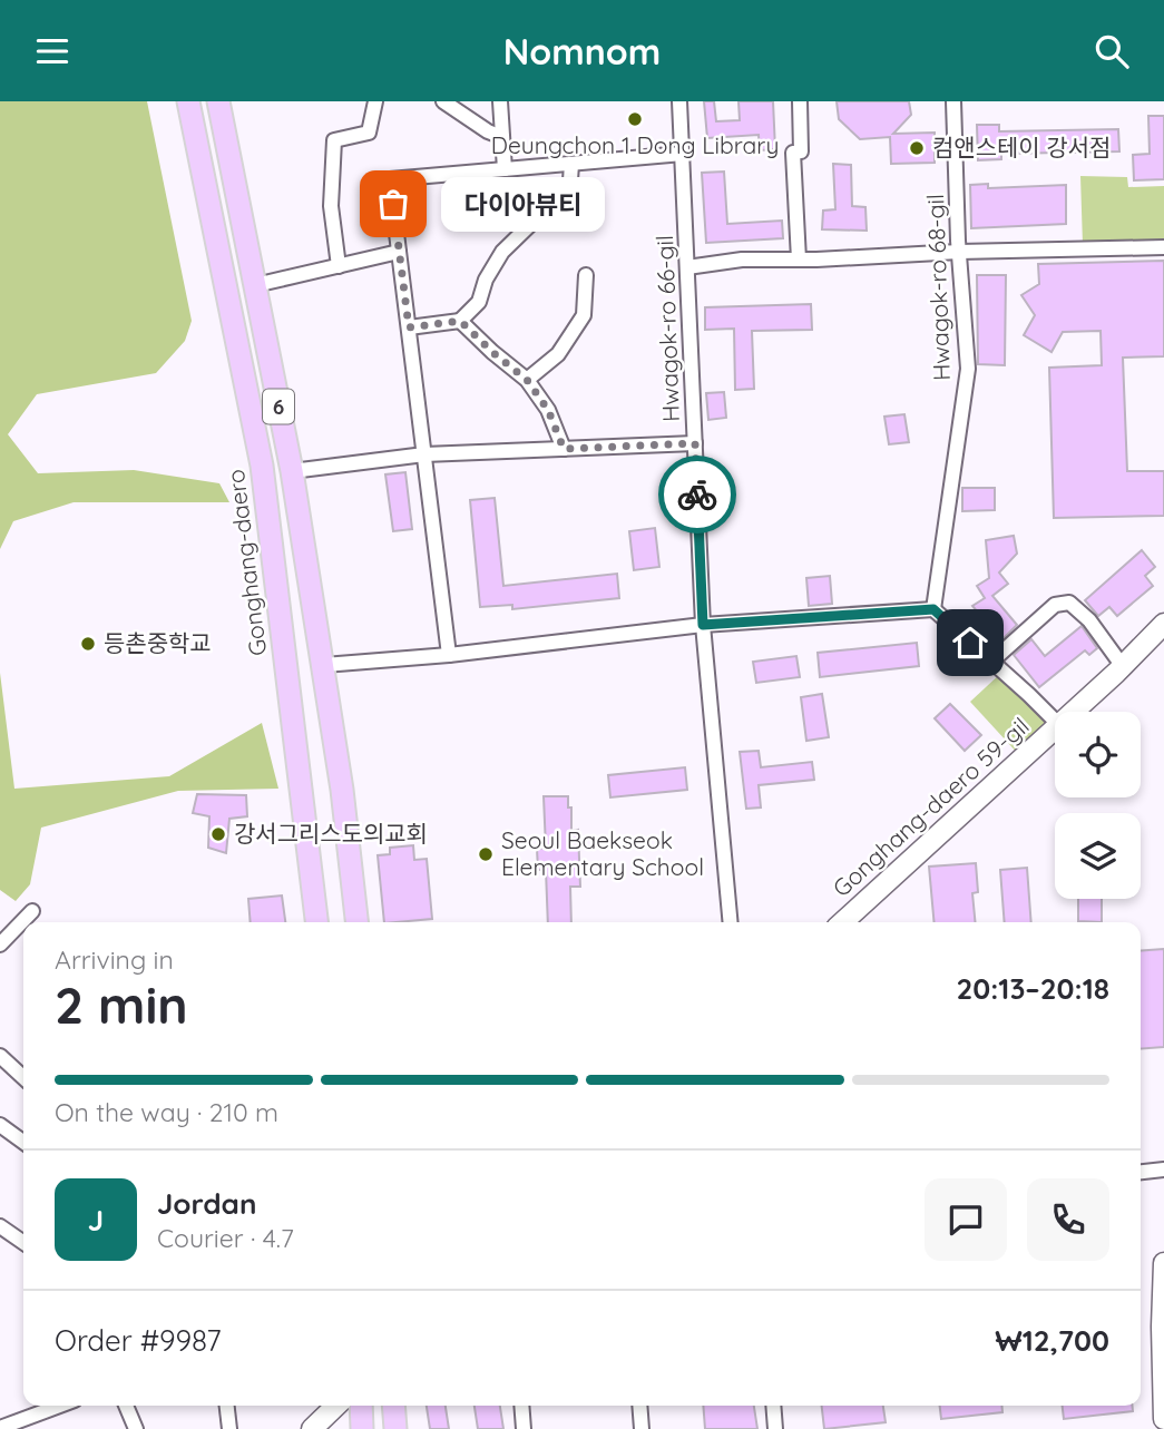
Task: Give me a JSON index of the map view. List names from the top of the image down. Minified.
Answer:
{"streets":{"main road":["6","Gonghang-daero","Gonghang-daero 59-gil"],"street":["Hwagok-ro 68-gil","Hwagok-ro 66-gil"]},"crossings":[["Hwagok-ro 68-gil","Gonghang-daero 59-gil"]],"places":["Deungchon 1 Dong Library","컴앤스테이 강서점","다이아뷰티","등촌중학교","강서그리스도의교회","Seoul Baekseok Elementary School"],"page":{"header":"Nomnom","bubble":"다이아뷰티","heading":["2 min","Arriving in","20:13–20:18"],"panel":["Jordan","Courier · 4.7","Order #9987","₩12,700"],"bar":"On the way · 210 m","round":"J"}}
